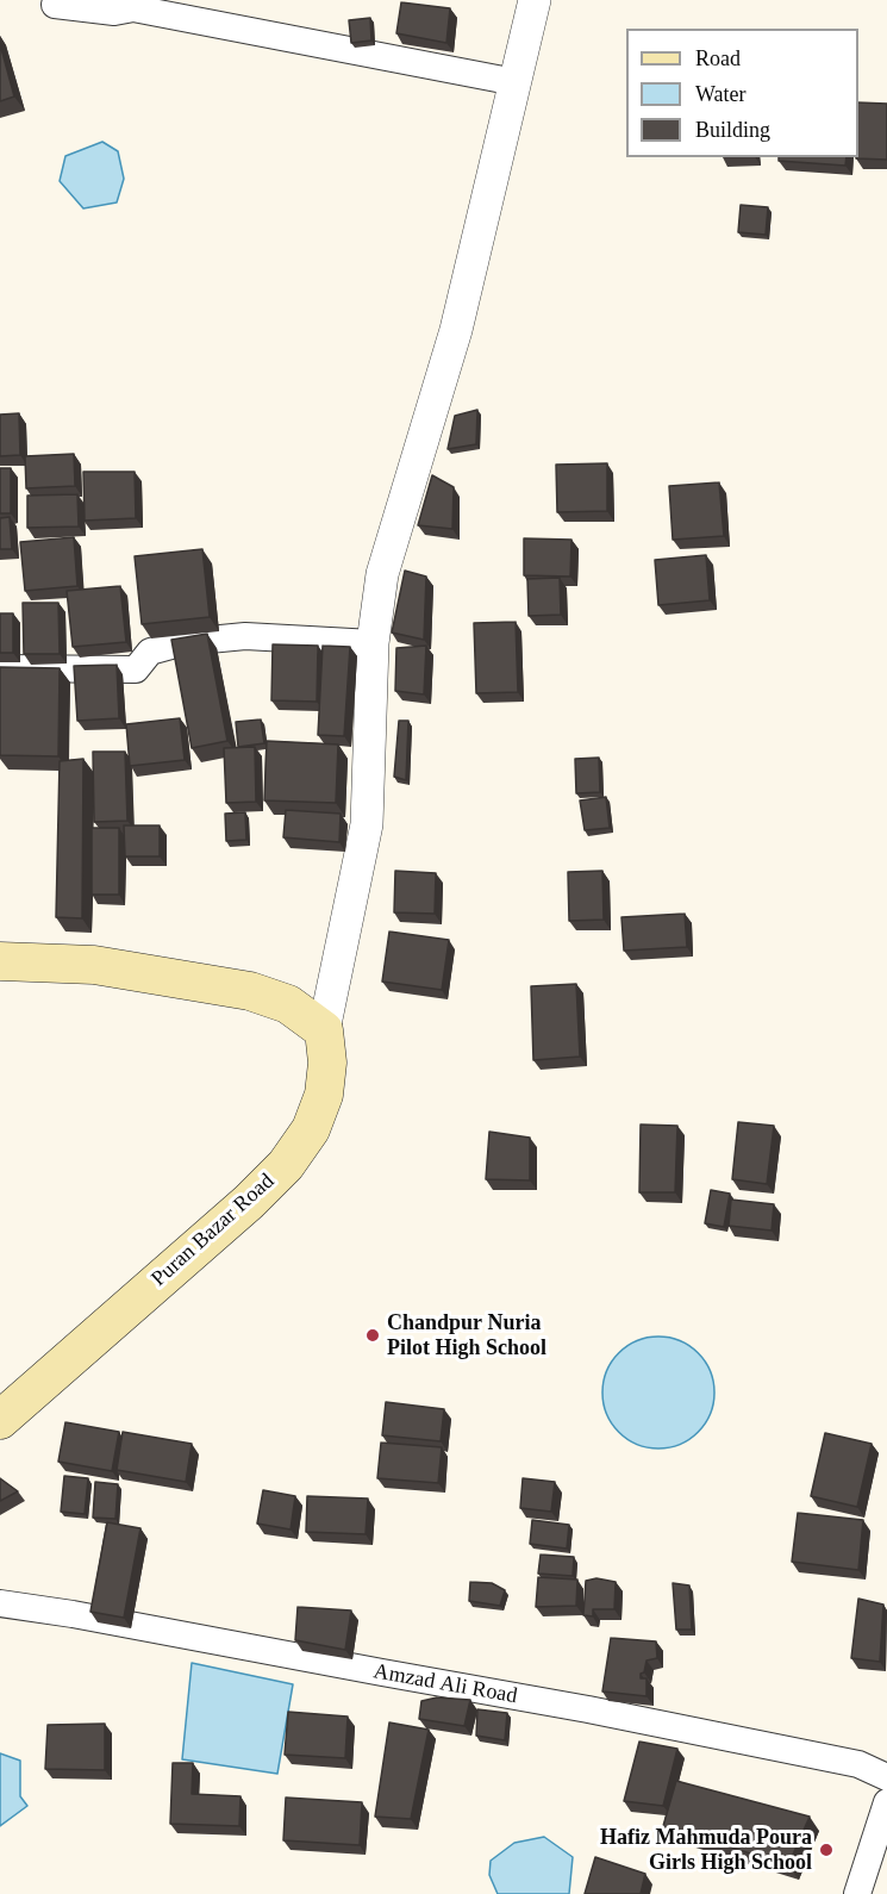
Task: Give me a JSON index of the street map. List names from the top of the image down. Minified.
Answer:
{"streets":{"main road":["Puran Bazar Road"],"street":["Amzad Ali Road"]},"places":["Chandpur Nuria Pilot High School","Hafiz Mahmuda Poura Girls High School"],"legend":["Road","Water","Building"]}
